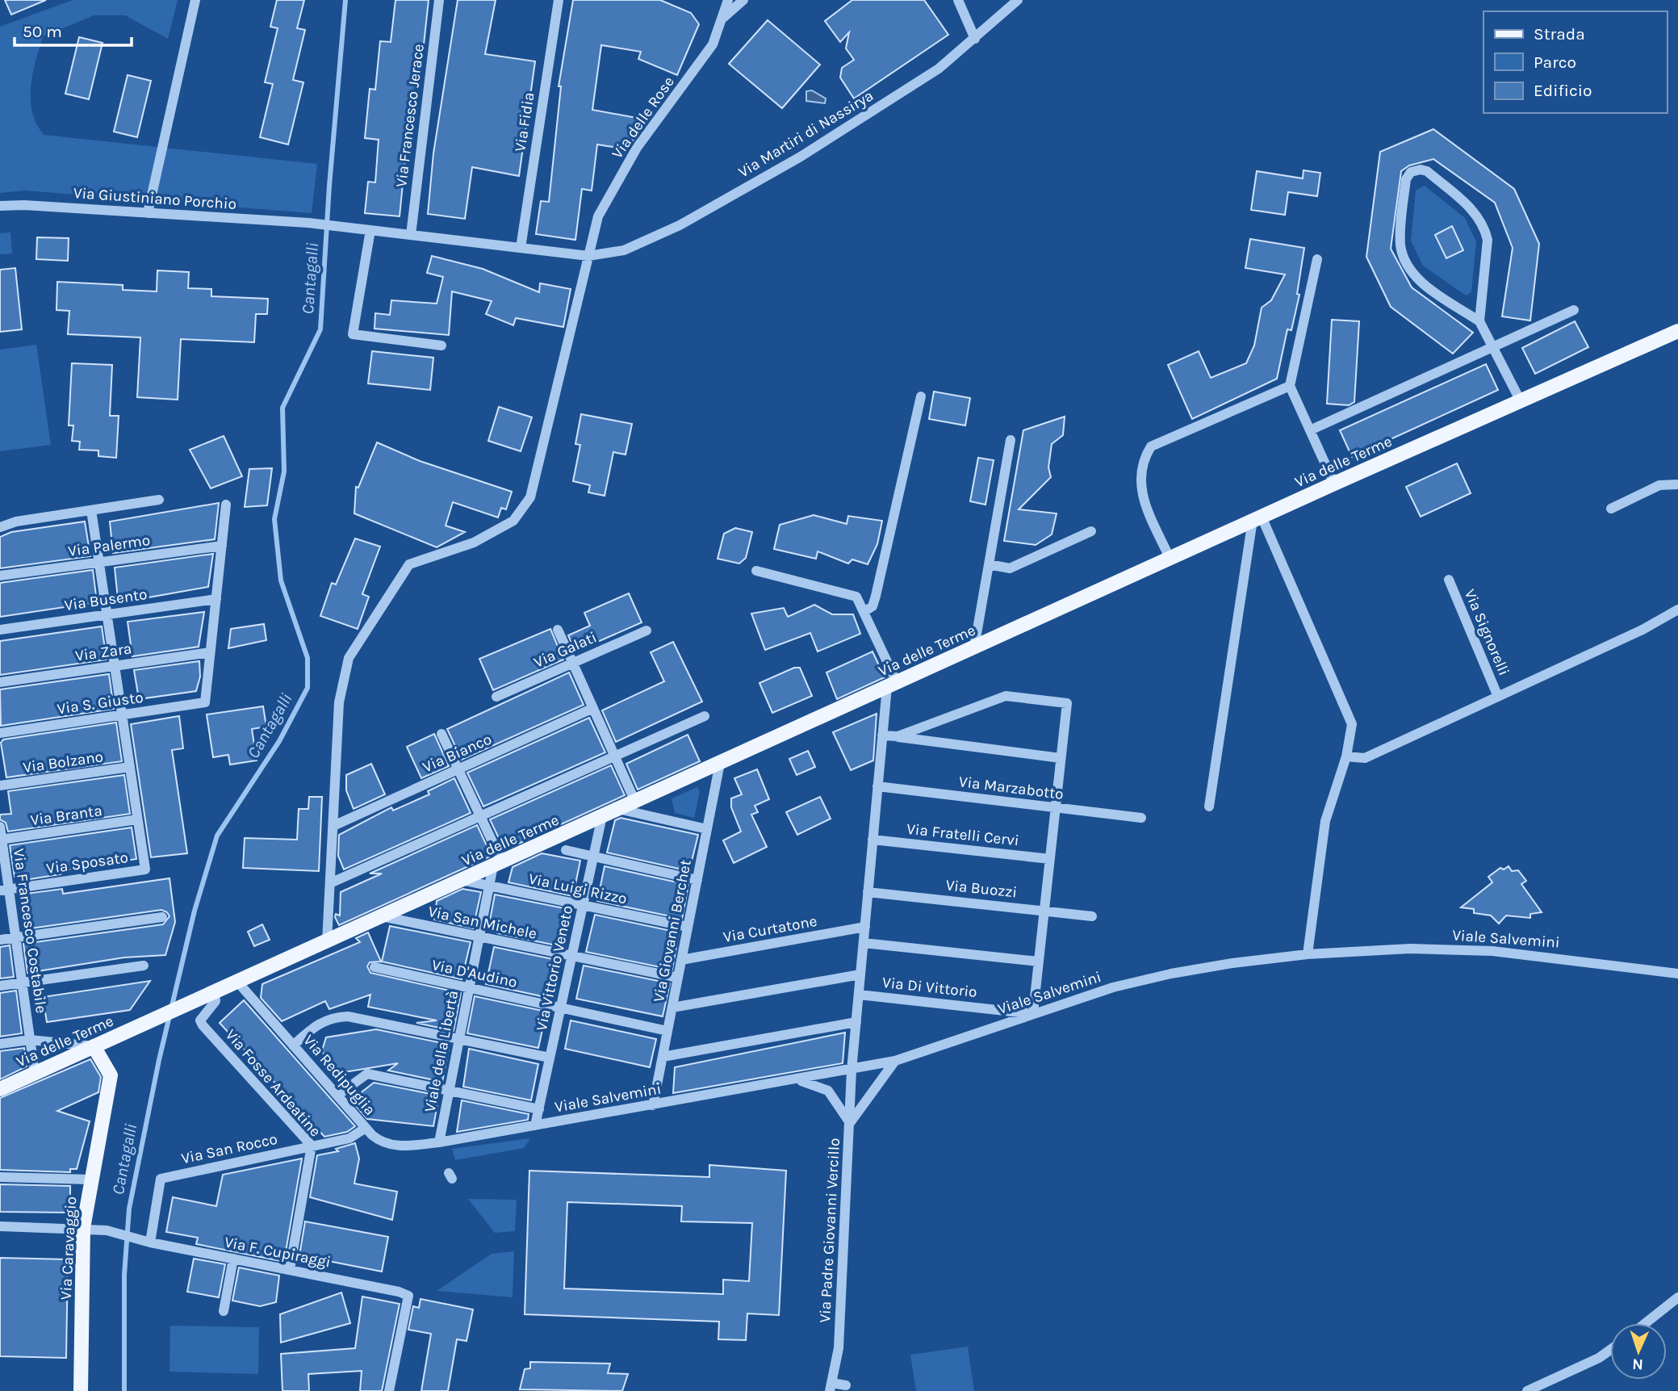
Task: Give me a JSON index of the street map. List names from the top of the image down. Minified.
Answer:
{"streets":{"main road":["Via delle Terme","Via Caravaggio"],"street":["Via Francesco Jerace","Via delle Rose","Via Fidia","Via Martiri di Nassirya","Via Giustiniano Porchio","Via Palermo","Via Busento","Via Signorelli","Via Galati","Via Zara","Via S. Giusto","Via Bianco","Via Bolzano","Via Marzabotto","Via Branta","Via Fratelli Cervi","Via Sposato","Via Luigi Rizzo","Via Buozzi","Via San Michele","Via Curtatone","Via Francesco Costabile","Via Giovanni Berchet","Viale Salvemini","Via Vittorio Veneto","Via D'Audino","Via Di Vittorio","Viale della Libertà","Via Redipuglia","Via Fosse Ardeatine","Via San Rocco","Via Padre Giovanni Vercillo","Via F. Cupiraggi"]},"crossings":[["Via delle Rose","Via Martiri di Nassirya"],["Via delle Rose","Via delle Terme"],["Via delle Rose","Via Bianco"],["Via delle Terme","Via Luigi Rizzo"],["Via delle Terme","Via San Michele"],["Via delle Terme","Via Francesco Costabile"],["Via delle Terme","Via Giovanni Berchet"],["Via delle Terme","Via Vittorio Veneto"],["Via delle Terme","Viale della Libertà"],["Via delle Terme","Via Redipuglia"],["Via delle Terme","Via Fosse Ardeatine"],["Via delle Terme","Via Padre Giovanni Vercillo"],["Via delle Terme","Via Caravaggio"],["Via Zara","Via S. Giusto"],["Via Marzabotto","Via Padre Giovanni Vercillo"],["Via Branta","Via Sposato"],["Via Branta","Via Francesco Costabile"],["Via Fratelli Cervi","Via Padre Giovanni Vercillo"],["Via Sposato","Via Francesco Costabile"],["Via Luigi Rizzo","Via Giovanni Berchet"],["Via Luigi Rizzo","Via Vittorio Veneto"],["Via Luigi Rizzo","Viale della Libertà"],["Via Buozzi","Via Padre Giovanni Vercillo"],["Via San Michele","Via Giovanni Berchet"],["Via San Michele","Via Vittorio Veneto"],["Via San Michele","Viale della Libertà"],["Via Curtatone","Via Giovanni Berchet"],["Via Curtatone","Via Padre Giovanni Vercillo"],["Via Giovanni Berchet","Viale Salvemini"],["Via Giovanni Berchet","Via D'Audino"],["Viale Salvemini","Via Vittorio Veneto"],["Viale Salvemini","Via Di Vittorio"],["Viale Salvemini","Viale della Libertà"],["Viale Salvemini","Via Redipuglia"],["Viale Salvemini","Via Padre Giovanni Vercillo"],["Via Vittorio Veneto","Via D'Audino"],["Via D'Audino","Viale della Libertà"],["Via Di Vittorio","Via Padre Giovanni Vercillo"],["Viale della Libertà","Via Redipuglia"],["Via Redipuglia","Via San Rocco"],["Via Fosse Ardeatine","Via San Rocco"],["Via Fosse Ardeatine","Via F. Cupiraggi"],["Via San Rocco","Via F. Cupiraggi"],["Via Caravaggio","Via F. Cupiraggi"]],"water":["Cantagalli"],"legend":["Strada","Parco","Edificio"],"scale_bar":"50 m","north":"bottom"}
